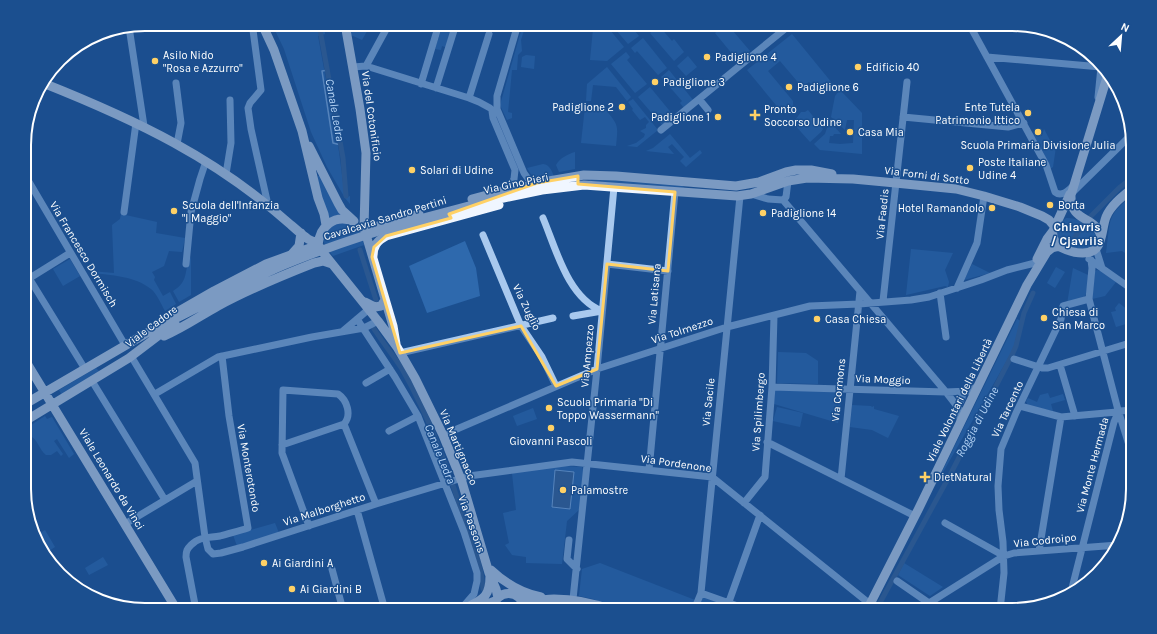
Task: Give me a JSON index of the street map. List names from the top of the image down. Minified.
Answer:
{"streets":{"main road":["Via del Cotonificio","Via Forni di Sotto","Via Gino Pieri","Cavalcavia Sandro Pertini","Viale Cadore","Viale Volontari della Libertà","Via Martignacco","Viale Leonardo da Vinci"],"street":["Via Faedis","Via Francesco Dormisch","Via Latisana","Via Zuglio","Via Tolmezzo","Via Ampezzo","Via Moggio","Via Cormons","Via Sacile","Via Tarcento","Via Spilimbergo","Via Pordenone","Via Monte Hermada","Via Monterotondo","Via Malborghetto","Via Passons","Via Codroipo"]},"crossings":[["Via del Cotonificio","Via Martignacco"],["Via Forni di Sotto","Via Faedis"],["Via Gino Pieri","Cavalcavia Sandro Pertini"],["Via Gino Pieri","Via Latisana"],["Via Gino Pieri","Via Ampezzo"],["Via Gino Pieri","Via Sacile"],["Via Faedis","Via Tolmezzo"],["Cavalcavia Sandro Pertini","Viale Cadore"],["Via Francesco Dormisch","Viale Cadore"],["Via Latisana","Via Tolmezzo"],["Via Latisana","Via Pordenone"],["Via Zuglio","Via Tolmezzo"],["Viale Cadore","Viale Leonardo da Vinci"],["Via Tolmezzo","Via Ampezzo"],["Via Tolmezzo","Via Cormons"],["Via Tolmezzo","Viale Volontari della Libertà"],["Via Tolmezzo","Via Sacile"],["Via Tolmezzo","Via Spilimbergo"],["Via Tolmezzo","Via Martignacco"],["Via Ampezzo","Via Pordenone"],["Via Moggio","Via Cormons"],["Via Moggio","Viale Volontari della Libertà"],["Via Moggio","Via Spilimbergo"],["Via Sacile","Via Pordenone"],["Via Tarcento","Via Codroipo"],["Via Spilimbergo","Via Pordenone"],["Via Martignacco","Via Pordenone"],["Via Martignacco","Via Malborghetto"],["Via Pordenone","Via Malborghetto"],["Via Monte Hermada","Via Codroipo"],["Via Monterotondo","Via Malborghetto"],["Via Malborghetto","Via Passons"]],"districts":["Chiavris / Cjavriis"],"water":["Canale Ledra","Roggia di Udine"],"places":{"other":["Padiglione 4","Asilo Nido \"Rosa e Azzurro\"","Edificio 40","Padiglione 3","Padiglione 6","Padiglione 2","Ente Tutela Patrimonio Ittico","Padiglione 1","Casa Mia","Scuola Primaria Divisione Julia","Poste Italiane Udine 4","Solari di Udine","Borta","Hotel Ramandolo","Scuola dell'Infanzia \"I Maggio\"","Padiglione 14","Chiesa di San Marco","Casa Chiesa","Scuola Primaria \"Di Toppo Wassermann\"","Giovanni Pascoli","Palamostre","Ai Giardini A","Ai Giardini B"],"health":["Pronto Soccorso Udine","DietNatural"]},"north":"top right"}
